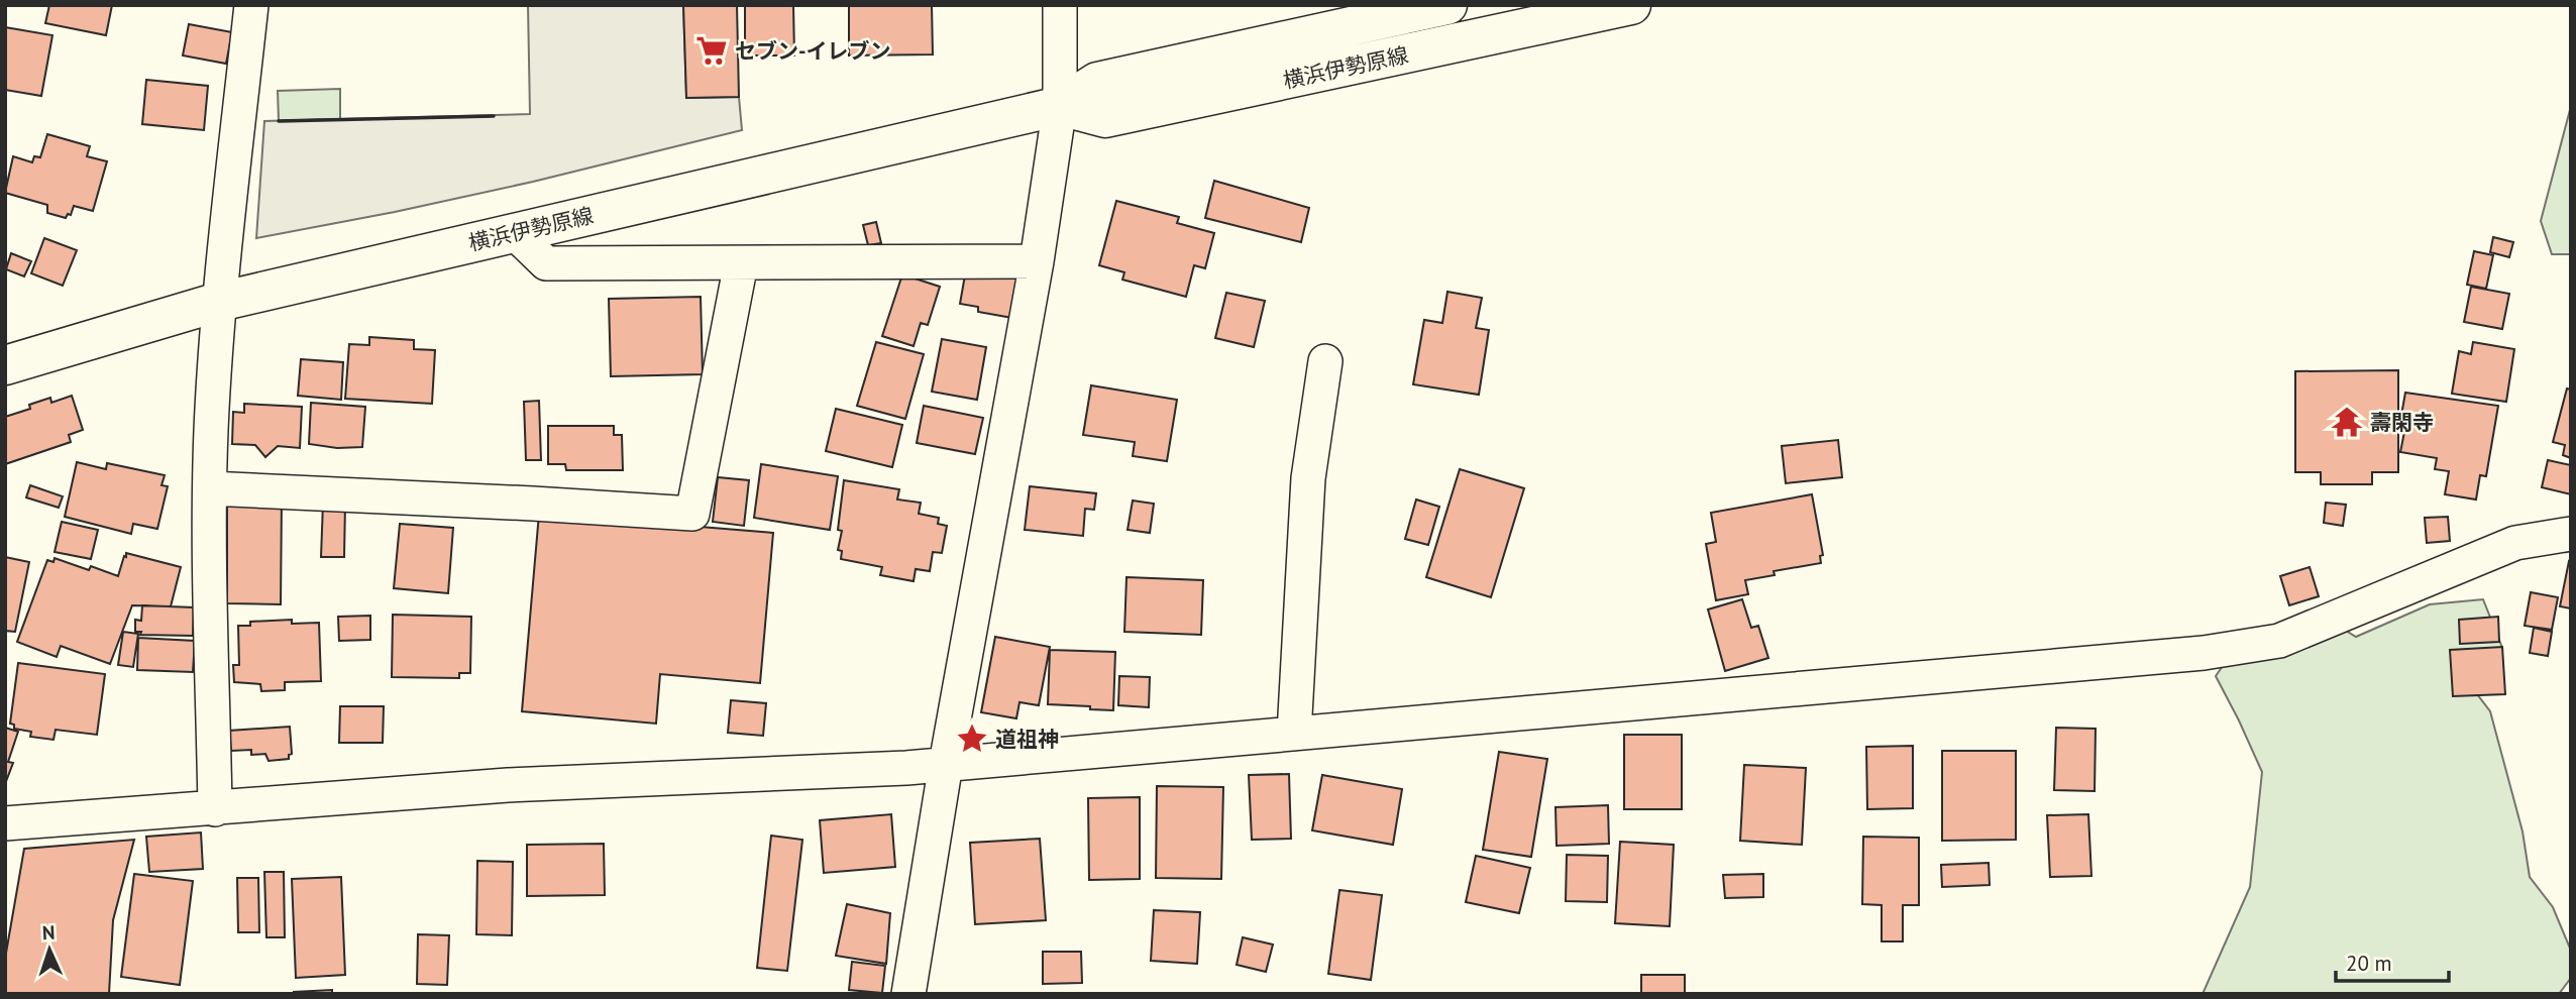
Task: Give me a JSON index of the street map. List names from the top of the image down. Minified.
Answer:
{"streets":{"main road":["横浜伊勢原線"]},"places":{"supermarket":["セブン-イレブン"],"temple":["壽閑寺"],"place":["道祖神"]},"scale_bar":"20 m","north":"top"}
